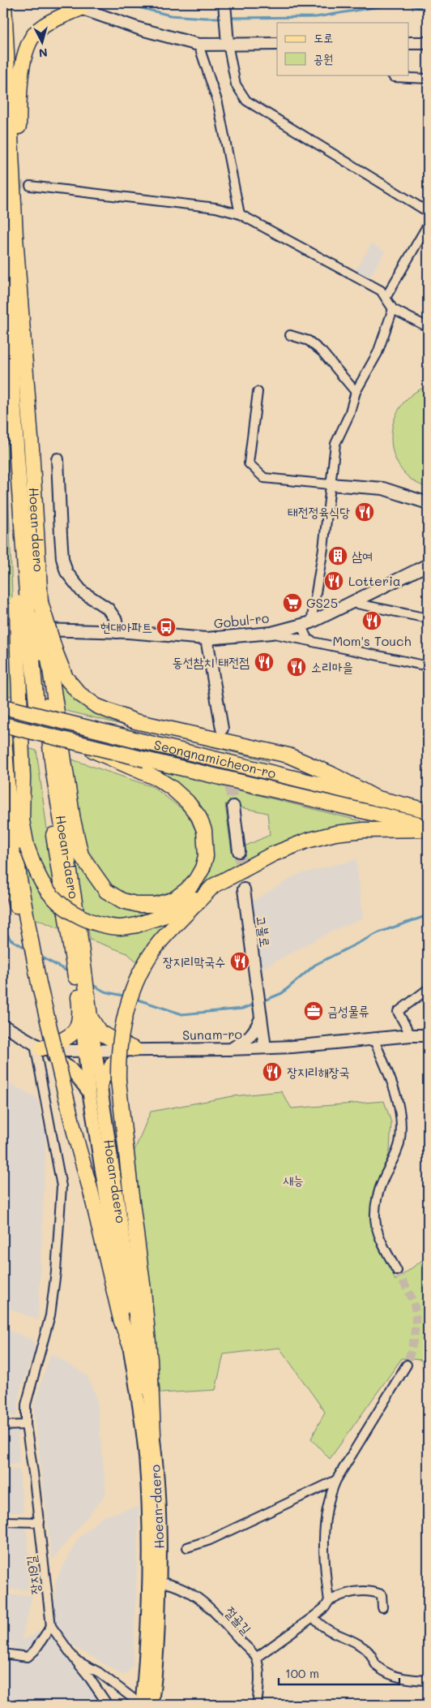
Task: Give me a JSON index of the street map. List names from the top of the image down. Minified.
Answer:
{"streets":{"highway":["Hoean-daero","Seongnamicheon-ro"],"street":["Gobul-ro","고불로","Sunam-ro","장지9길","절골길"]},"crossings":[["Hoean-daero","Sunam-ro"],["Hoean-daero","절골길"],["Sunam-ro","장지9길"]],"parks":["새능"],"places":{"restaurant":["태전정육식당","Lotteria","Mom's Touch","동선참치 태전점","소리마을","장지리막국수","장지리해장국"],"building":["삼여"],"supermarket":["GS25"],"bus stop":["현대아파트"],"office":["금성물류"]},"legend":["도로","공원"],"scale_bar":"100 m","north":"bottom"}
